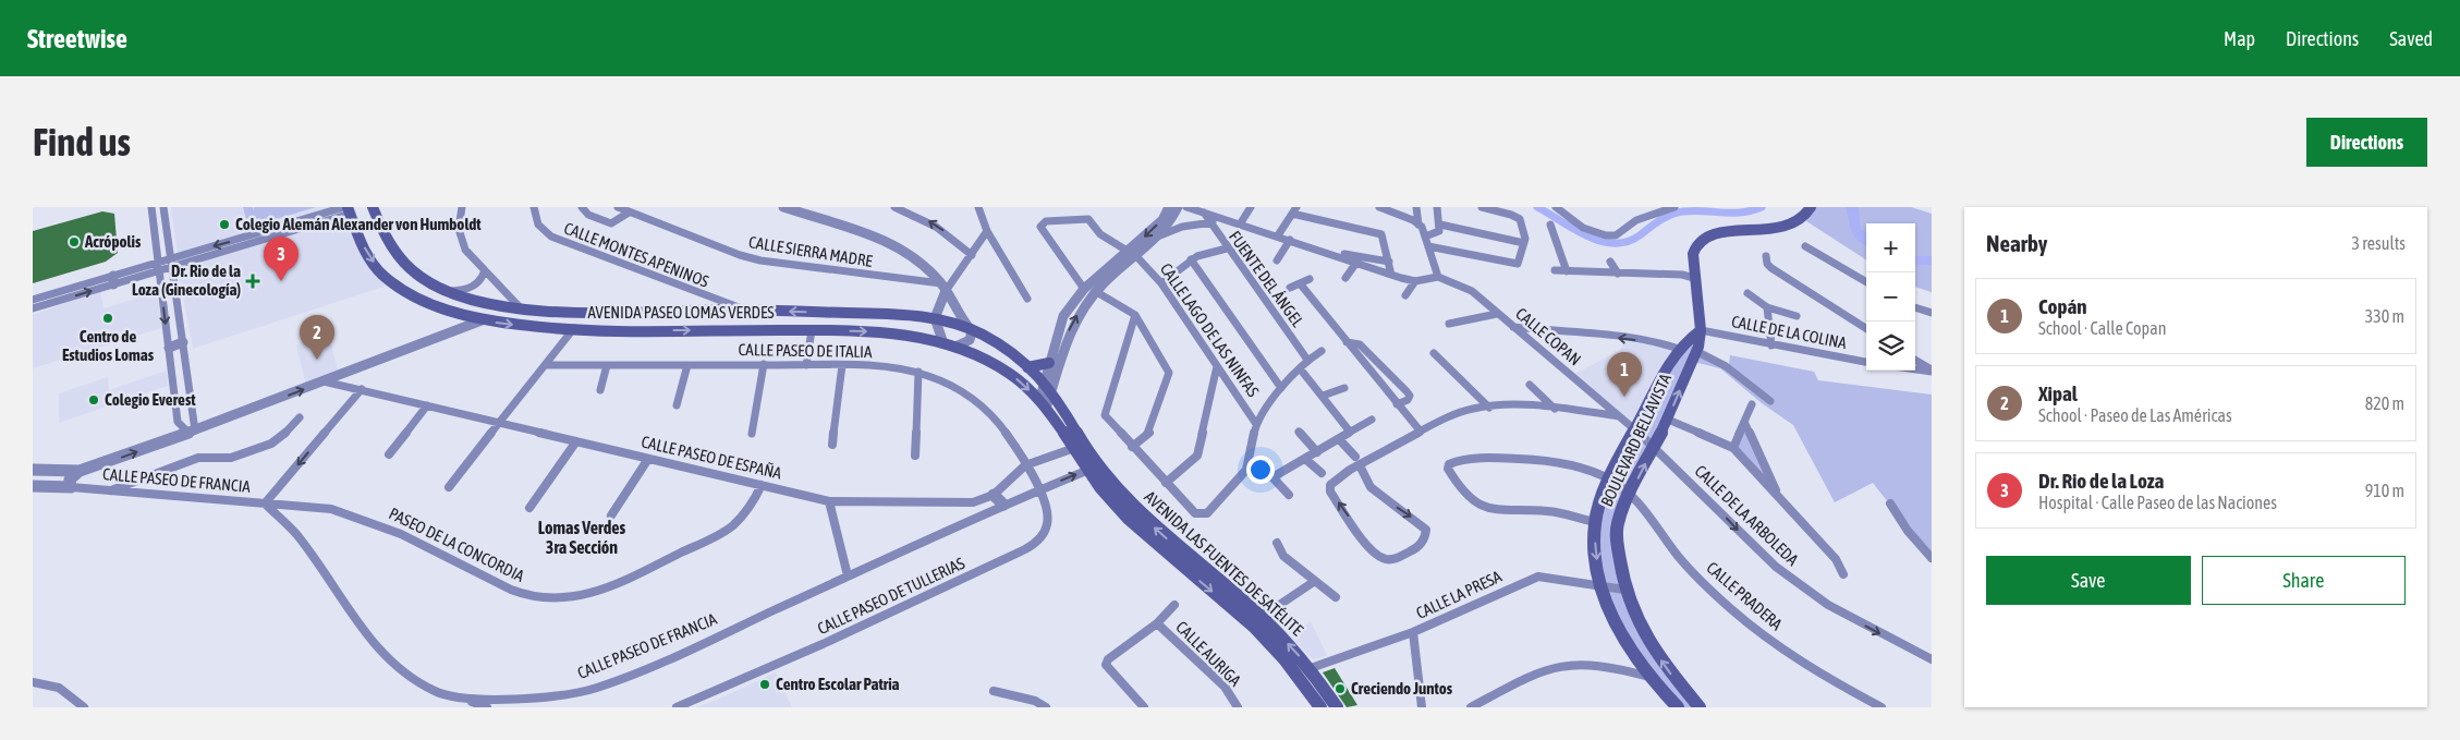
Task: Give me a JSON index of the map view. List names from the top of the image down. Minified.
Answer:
{"streets":{"main road":["AVENIDA PASEO LOMAS VERDES","BOULEVARD BELLAVISTA","AVENIDA LAS FUENTES DE SATÉLITE"],"street":["CALLE SIERRA MADRE","CALLE MONTES APENINOS","FUENTE DEL ÁNGEL","CALLE LAGO DE LAS NINFAS","CALLE DE LA COLINA","CALLE COPAN","CALLE PASEO DE ITALIA","CALLE PASEO DE ESPAÑA","CALLE PASEO DE FRANCIA","CALLE DE LA ARBOLEDA","PASEO DE LA CONCORDIA","CALLE LA PRESA","CALLE PASEO DE TULLERIAS","CALLE PRADERA","CALLE AURIGA"]},"crossings":[["CALLE MONTES APENINOS","AVENIDA PASEO LOMAS VERDES"],["AVENIDA PASEO LOMAS VERDES","AVENIDA LAS FUENTES DE SATÉLITE"],["CALLE DE LA COLINA","BOULEVARD BELLAVISTA"],["CALLE COPAN","BOULEVARD BELLAVISTA"],["CALLE COPAN","CALLE DE LA ARBOLEDA"],["CALLE PASEO DE ITALIA","CALLE PASEO DE ESPAÑA"],["CALLE PASEO DE ITALIA","CALLE PASEO DE TULLERIAS"],["BOULEVARD BELLAVISTA","CALLE DE LA ARBOLEDA"],["BOULEVARD BELLAVISTA","CALLE LA PRESA"],["BOULEVARD BELLAVISTA","CALLE PRADERA"],["CALLE PASEO DE ESPAÑA","PASEO DE LA CONCORDIA"],["CALLE PASEO DE ESPAÑA","AVENIDA LAS FUENTES DE SATÉLITE"],["CALLE PASEO DE ESPAÑA","CALLE PASEO DE TULLERIAS"],["CALLE PASEO DE FRANCIA","PASEO DE LA CONCORDIA"],["CALLE PASEO DE FRANCIA","AVENIDA LAS FUENTES DE SATÉLITE"],["CALLE PASEO DE FRANCIA","CALLE PASEO DE TULLERIAS"],["AVENIDA LAS FUENTES DE SATÉLITE","CALLE LA PRESA"]],"districts":["Lomas Verdes 3ra Sección"],"places":{"other":["Colegio Alemán Alexander von Humboldt","Acrópolis","Centro de Estudios Lomas","Colegio Everest","Centro Escolar Patria","Creciendo Juntos"],"health":["Dr. Rio de la Loza (Ginecología)"]},"page":{"header":"Streetwise","nav":["Map","Directions","Saved"],"buttons":["Directions",["Save","Share"]],"title":"Find us","heading":["Nearby","3 results"],"map_buttons":["+","−"],"pins":["3","2","1"],"list":[{"mark":"1","name":"Copán","note":"School · Calle Copan","value":"330 m"},{"mark":"2","name":"Xipal","note":"School · Paseo de Las Américas","value":"820 m"},{"mark":"3","name":"Dr. Rio de la Loza","note":"Hospital · Calle Paseo de las Naciones","value":"910 m"}]}}
